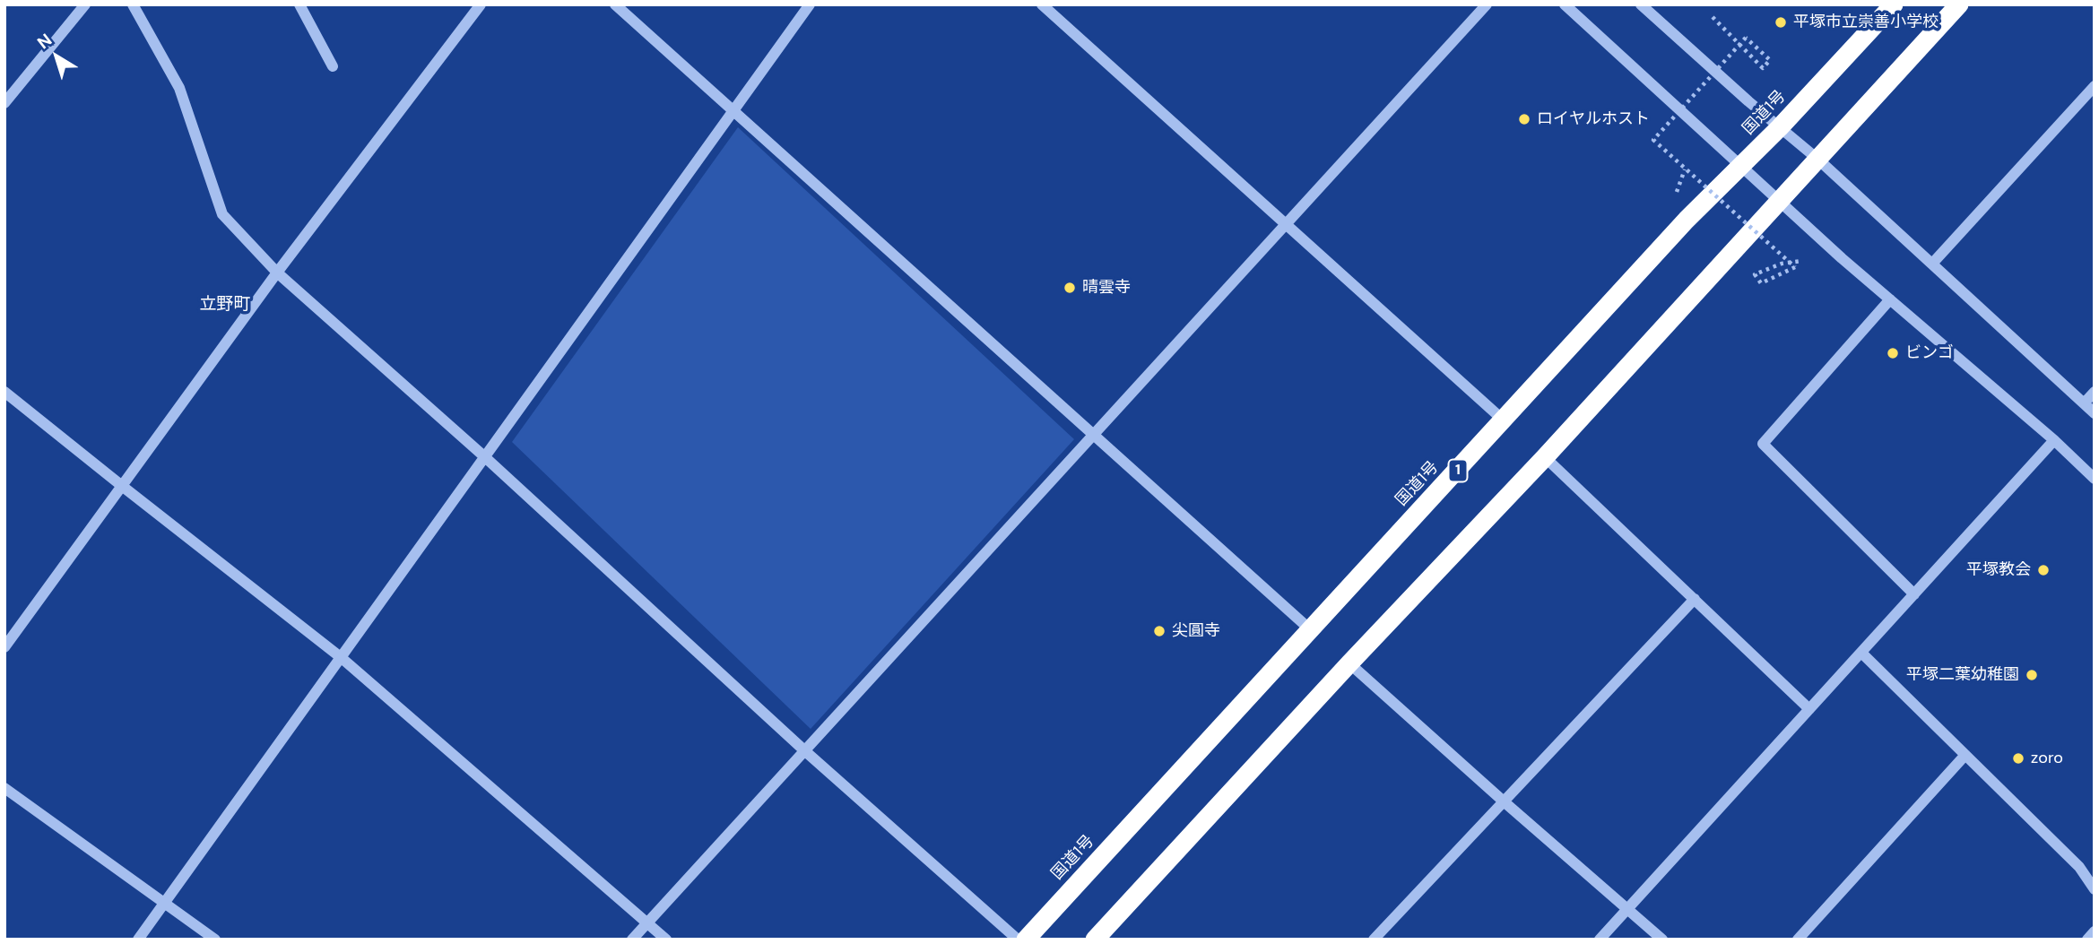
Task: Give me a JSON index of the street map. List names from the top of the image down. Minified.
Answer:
{"streets":{"highway":["国道1号","1"]},"districts":["立野町"],"places":["平塚市立崇善小学校","ロイヤルホスト","晴雲寺","ビンゴ","平塚教会","尖圓寺","平塚二葉幼稚園","zoro"],"north":"top left"}
